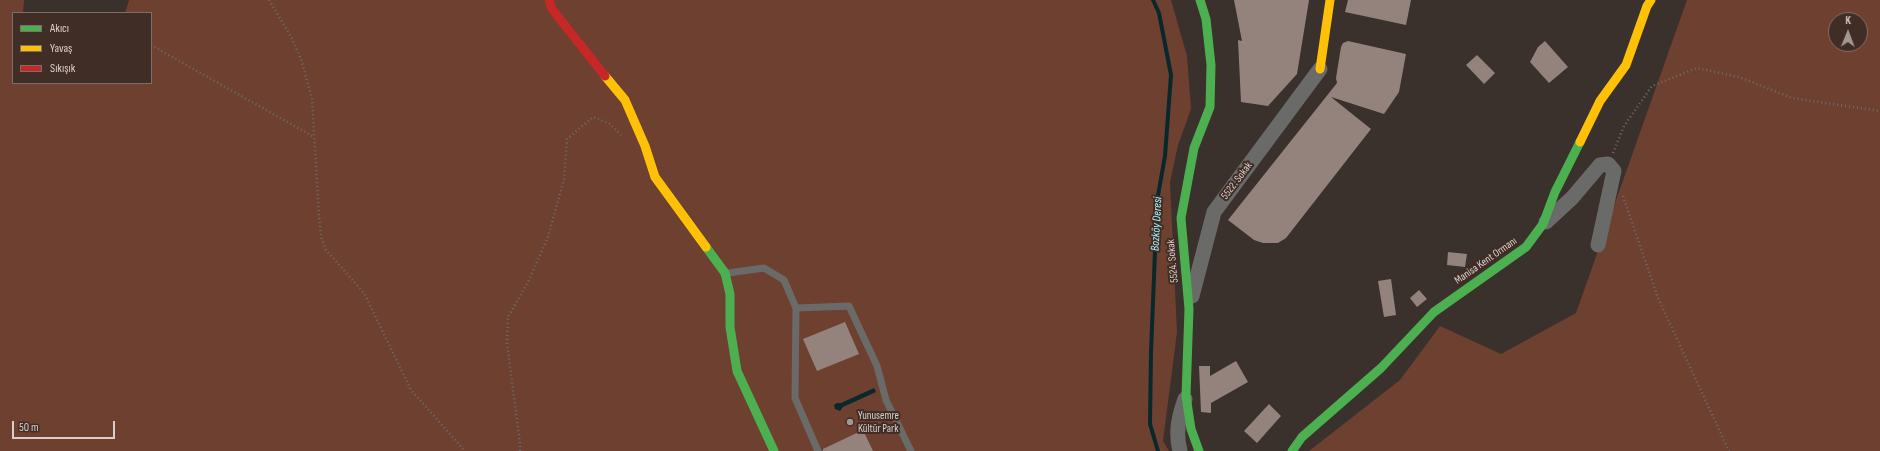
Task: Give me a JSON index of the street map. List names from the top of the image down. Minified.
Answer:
{"streets":{"street":["5522. Sokak","5524. Sokak","Manisa Kent Ormanı"]},"crossings":[["5522. Sokak","5524. Sokak"]],"water":["Bozköy Deresi"],"places":["Yunusemre Kültür Park"],"legend":["Akıcı","Yavaş","Sıkışık"],"scale_bar":"50 m","north":"top"}
